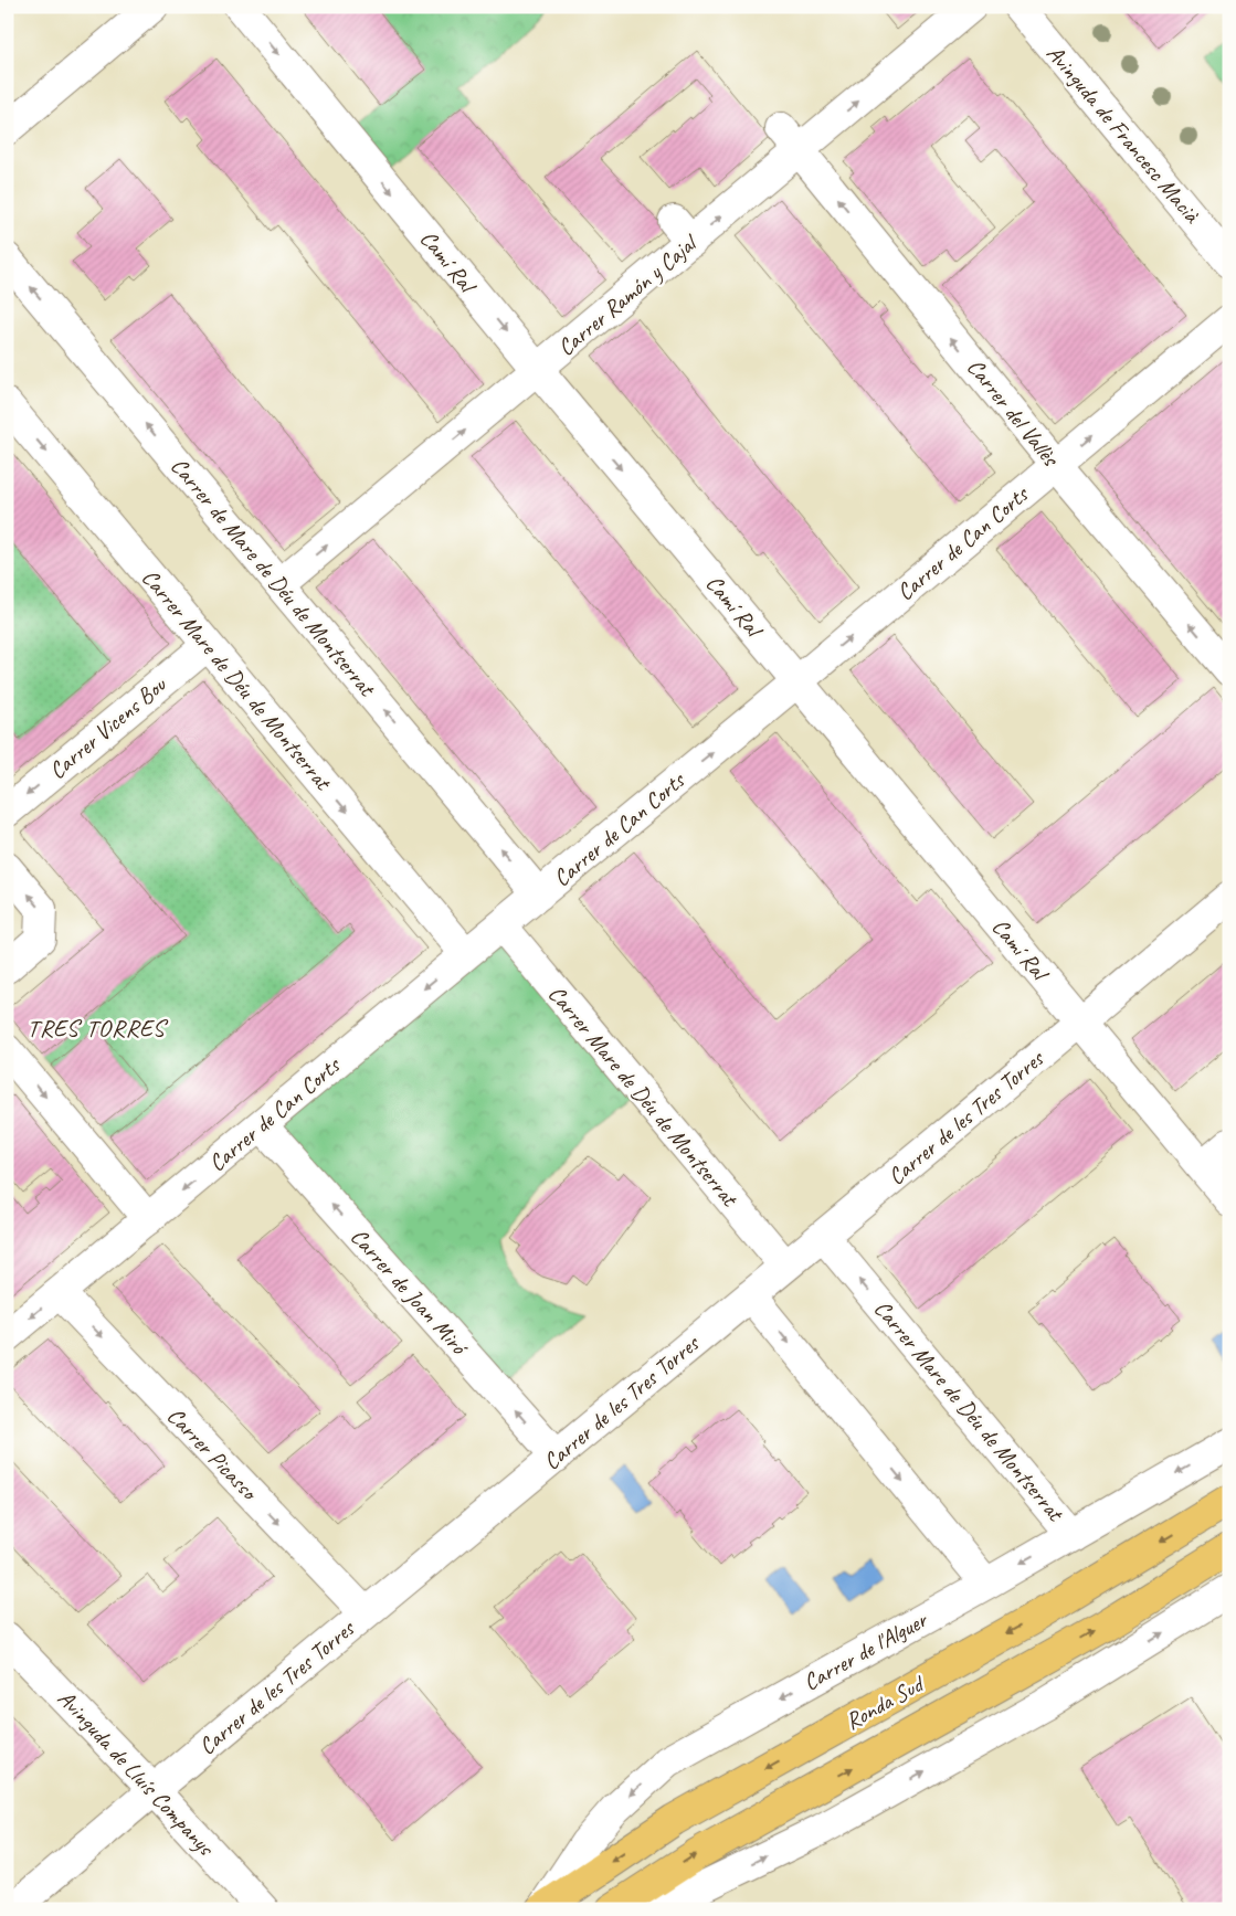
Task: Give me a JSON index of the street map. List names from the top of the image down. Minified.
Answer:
{"streets":{"main road":["Ronda Sud"],"street":["Avinguda de Francesc Macià","Camí Ral","Carrer Ramón y Cajal","Carrer del Vallès","Carrer de Can Corts","Carrer de Mare de Déu de Montserrat","Carrer Mare de Déu de Montserrat","Carrer Vicens Bou","Carrer de les Tres Torres","Carrer de Joan Miró","Carrer Picasso","Carrer de l'Alguer","Avinguda de Lluís Companys"]},"crossings":[["Camí Ral","Carrer Ramón y Cajal"],["Camí Ral","Carrer de Can Corts"],["Camí Ral","Carrer de les Tres Torres"],["Carrer Ramón y Cajal","Carrer del Vallès"],["Carrer Ramón y Cajal","Carrer de Mare de Déu de Montserrat"],["Carrer del Vallès","Carrer de Can Corts"],["Carrer de Can Corts","Carrer de Mare de Déu de Montserrat"],["Carrer de Can Corts","Carrer Mare de Déu de Montserrat"],["Carrer de Can Corts","Carrer de Joan Miró"],["Carrer de Can Corts","Carrer Picasso"],["Carrer Mare de Déu de Montserrat","Carrer Vicens Bou"],["Carrer Mare de Déu de Montserrat","Carrer de les Tres Torres"],["Carrer Mare de Déu de Montserrat","Carrer de l'Alguer"],["Carrer de les Tres Torres","Carrer de Joan Miró"],["Carrer de les Tres Torres","Carrer Picasso"],["Carrer de les Tres Torres","Avinguda de Lluís Companys"],["Carrer de l'Alguer","Ronda Sud"]],"one_way":["Camí Ral","Carrer Ramón y Cajal","Carrer del Vallès","Carrer de Mare de Déu de Montserrat","Carrer Vicens Bou","Carrer de Joan Miró","Carrer Picasso"],"districts":["TRES TORRES"]}
